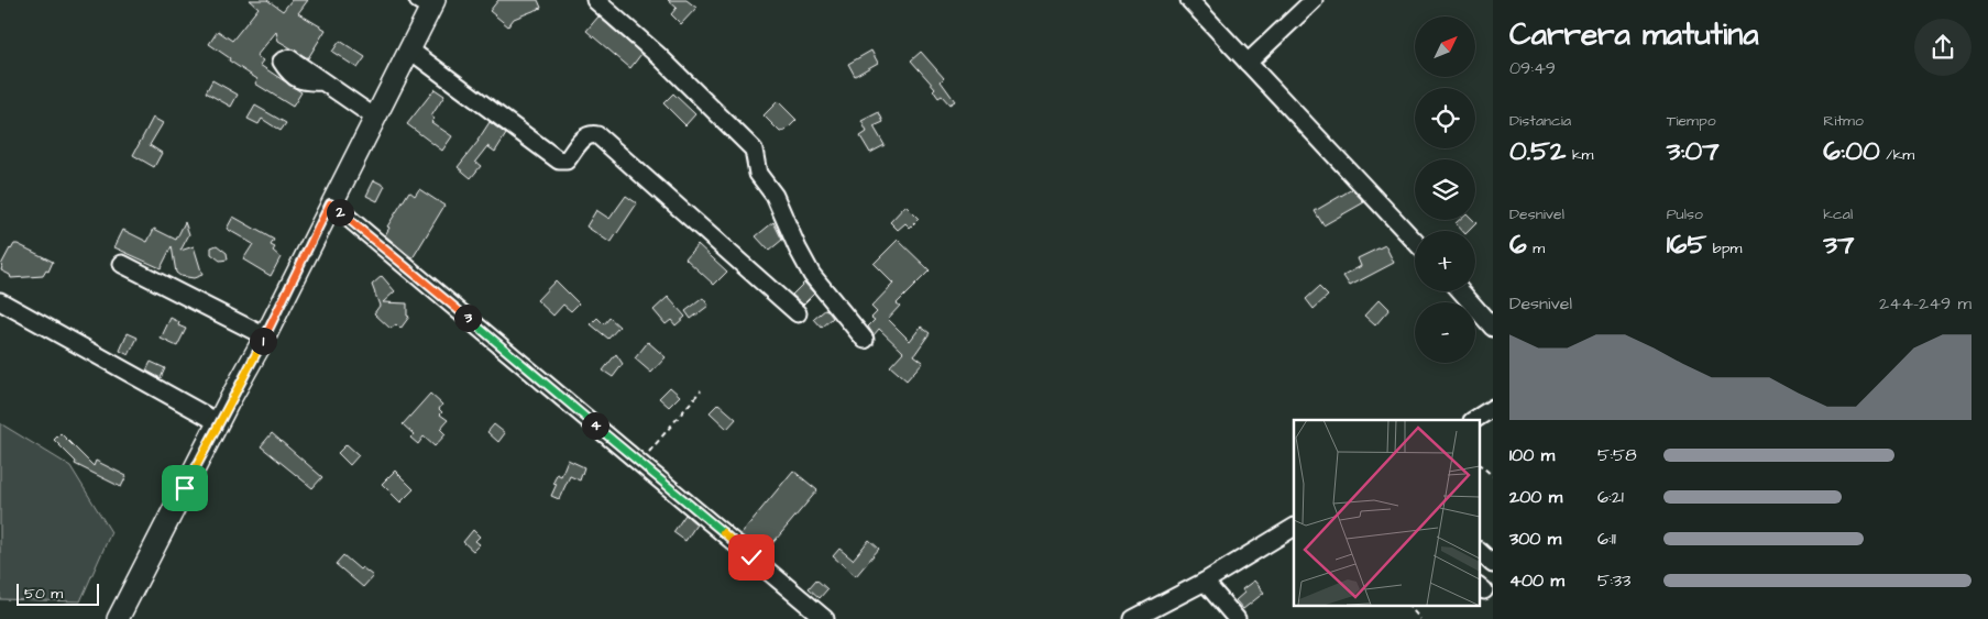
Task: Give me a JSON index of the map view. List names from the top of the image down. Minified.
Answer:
{"scale_bar":"50 m","north":"top right","page":{"heading":["Carrera matutina","09:49"],"map_buttons":["+","−"],"stats":[["Distancia","0.52 km"],["Tiempo","3:07"],["Ritmo","6:00 /km"],["Desnivel","6 m"],["Pulso","165 bpm"],["kcal","37"]],"pins":["2","3","1","4"],"chart":["Desnivel","244–249 m"],"list":[{"name":"100 m","note":"5:58"},{"name":"200 m","note":"6:21"},{"name":"300 m","note":"6:11"},{"name":"400 m","note":"5:33"}],"scale":"50 m"}}
